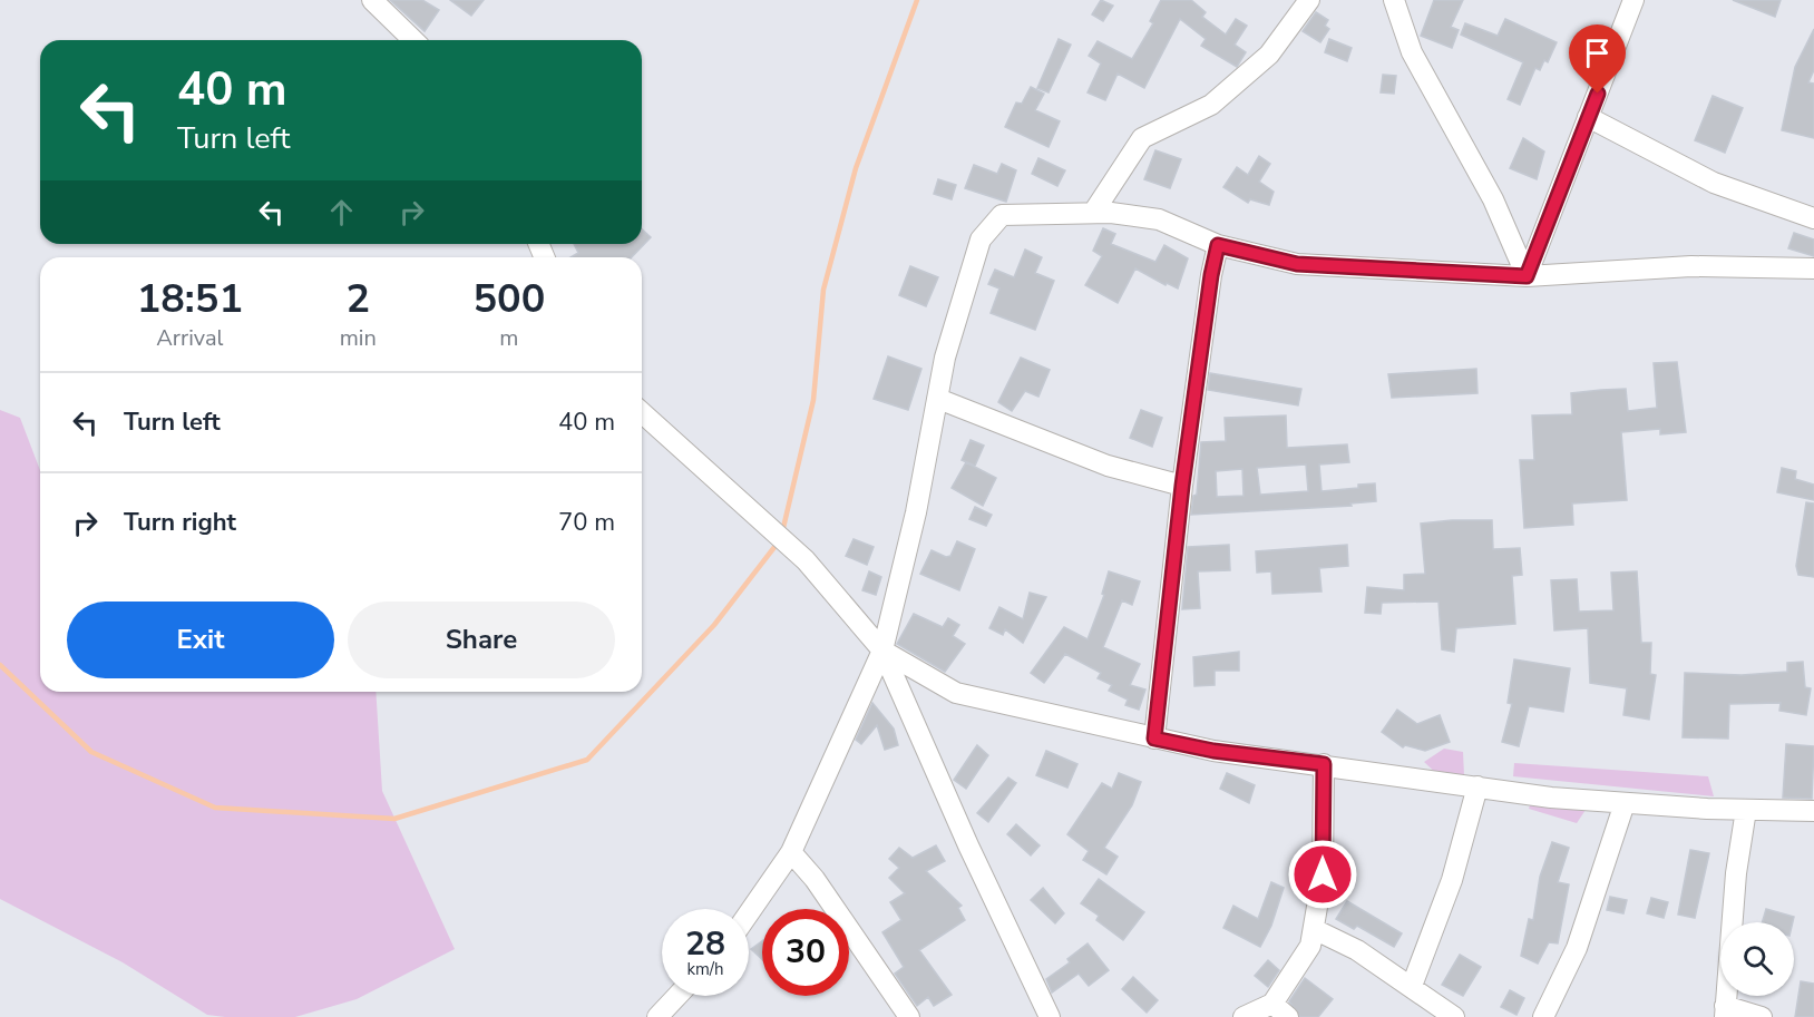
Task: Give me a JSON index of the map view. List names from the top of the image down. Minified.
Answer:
{"page":{"turn":["40 m","Turn left"],"eta":["18:51","Arrival","2","min","500","m"],"list":[{"name":"Turn left","value":"40 m"},{"name":"Turn right","value":"70 m"}],"buttons":["Exit","Share"],"speed":"28 km/h","limit":"30"}}
